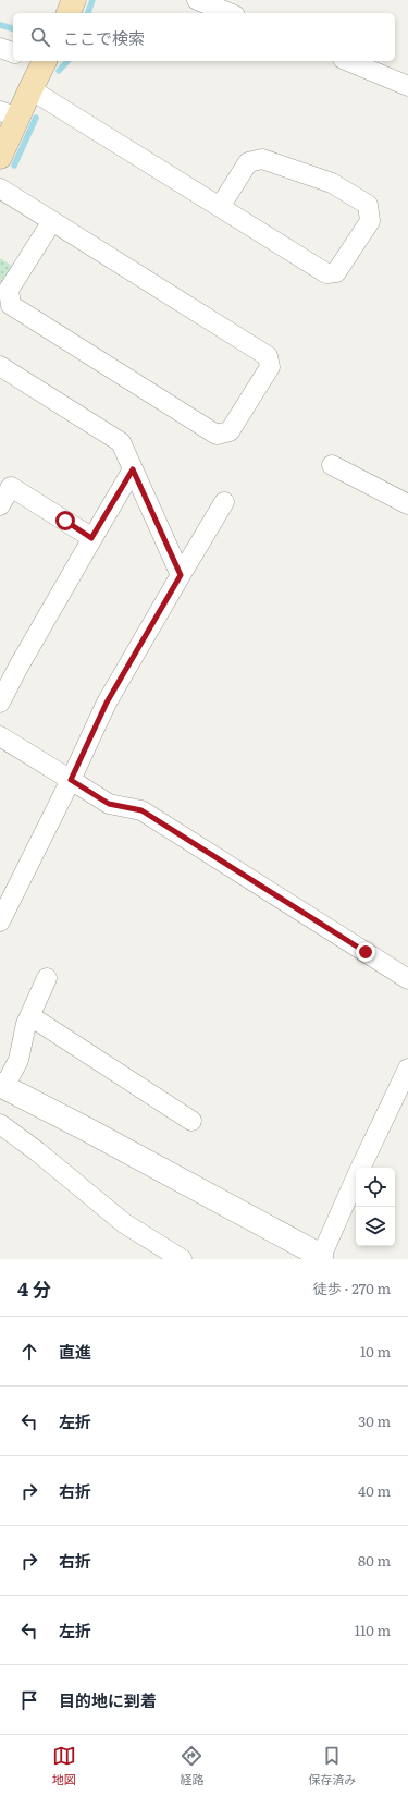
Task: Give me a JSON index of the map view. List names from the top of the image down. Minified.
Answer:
{"page":{"search":"ここで検索","heading":["4 分","徒歩 · 270 m"],"list":[["直進","10 m"],["左折","30 m"],["右折","40 m"],["右折","80 m"],["左折","110 m"],"目的地に到着"],"nav":["地図","経路","保存済み"]}}
